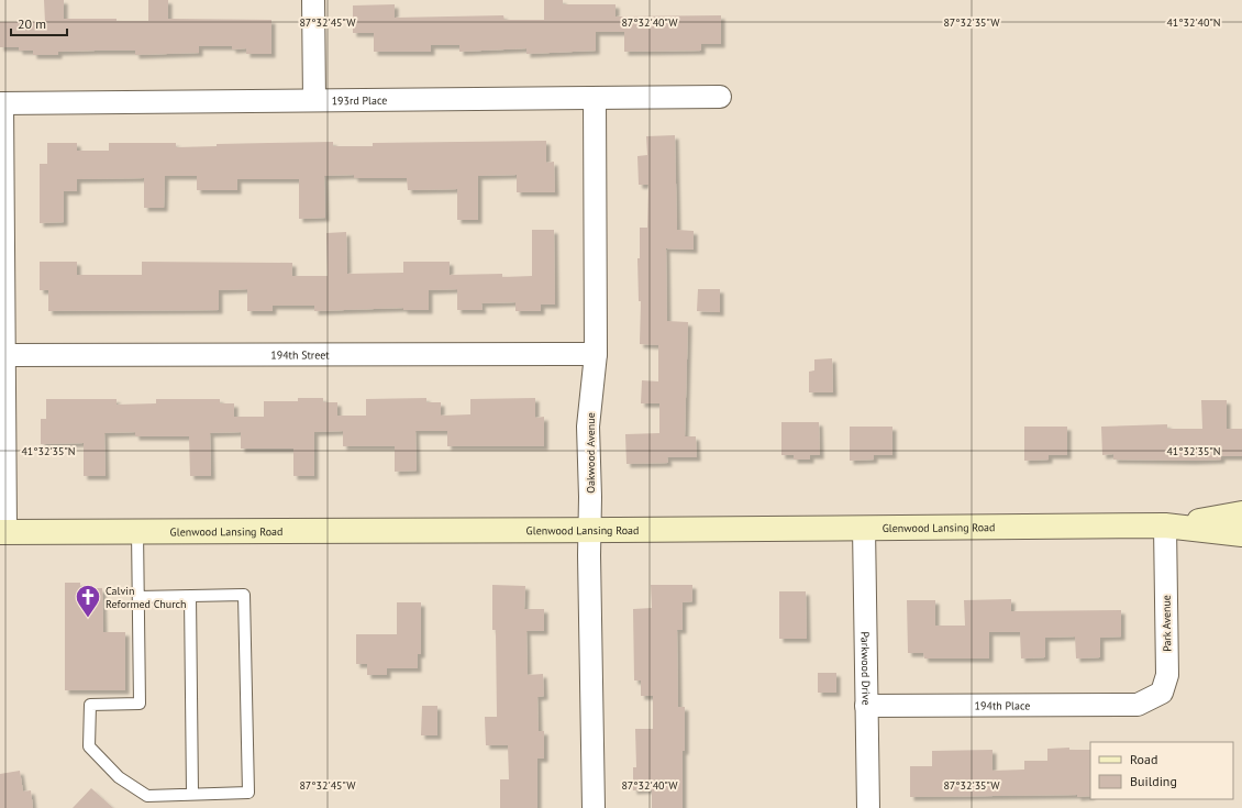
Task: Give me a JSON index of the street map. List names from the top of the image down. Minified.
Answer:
{"streets":{"main road":["Glenwood Lansing Road"],"street":["193rd Place","194th Street","Oakwood Avenue","Park Avenue","Parkwood Drive","194th Place"]},"crossings":[["193rd Place","Oakwood Avenue"],["194th Street","Oakwood Avenue"],["Oakwood Avenue","Glenwood Lansing Road"],["Glenwood Lansing Road","Park Avenue"],["Glenwood Lansing Road","Parkwood Drive"],["Park Avenue","194th Place"],["Parkwood Drive","194th Place"]],"places":{"church":["Calvin Reformed Church"]},"legend":["Road","Building"],"scale_bar":"20 m","coordinates":["87°32'45\"W","87°32'40\"W","87°32'35\"W","41°32'40\"N","41°32'35\"N"]}
